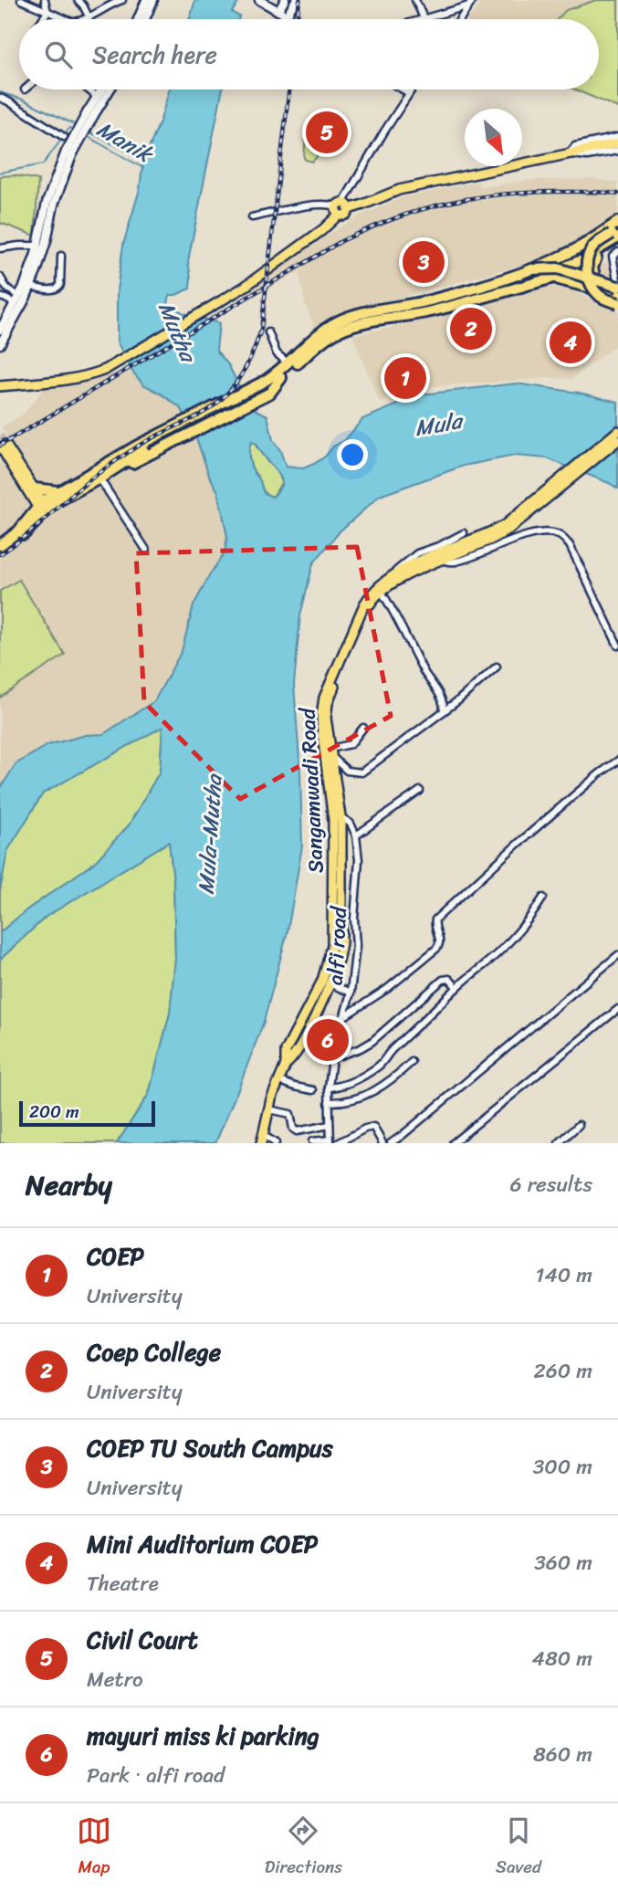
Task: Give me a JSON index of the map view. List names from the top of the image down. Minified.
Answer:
{"streets":{"main road":["Sangamwadi Road"],"street":["alfi road"]},"water":["Manik","Mutha","Mula","Mula-Mutha"],"scale_bar":"200 m","north":"bottom right","page":{"search":"Search here","pins":["5","3","2","4","1","6"],"scale":"200 m","heading":["Nearby","6 results"],"list":[{"mark":"1","name":"COEP","note":"University","value":"140 m"},{"mark":"2","name":"Coep College","note":"University","value":"260 m"},{"mark":"3","name":"COEP TU South Campus","note":"University","value":"300 m"},{"mark":"4","name":"Mini Auditorium COEP","note":"Theatre","value":"360 m"},{"mark":"5","name":"Civil Court","note":"Metro","value":"480 m"},{"mark":"6","name":"mayuri miss ki parking","note":"Park · alfi road","value":"860 m"}],"nav":["Map","Directions","Saved"]}}
